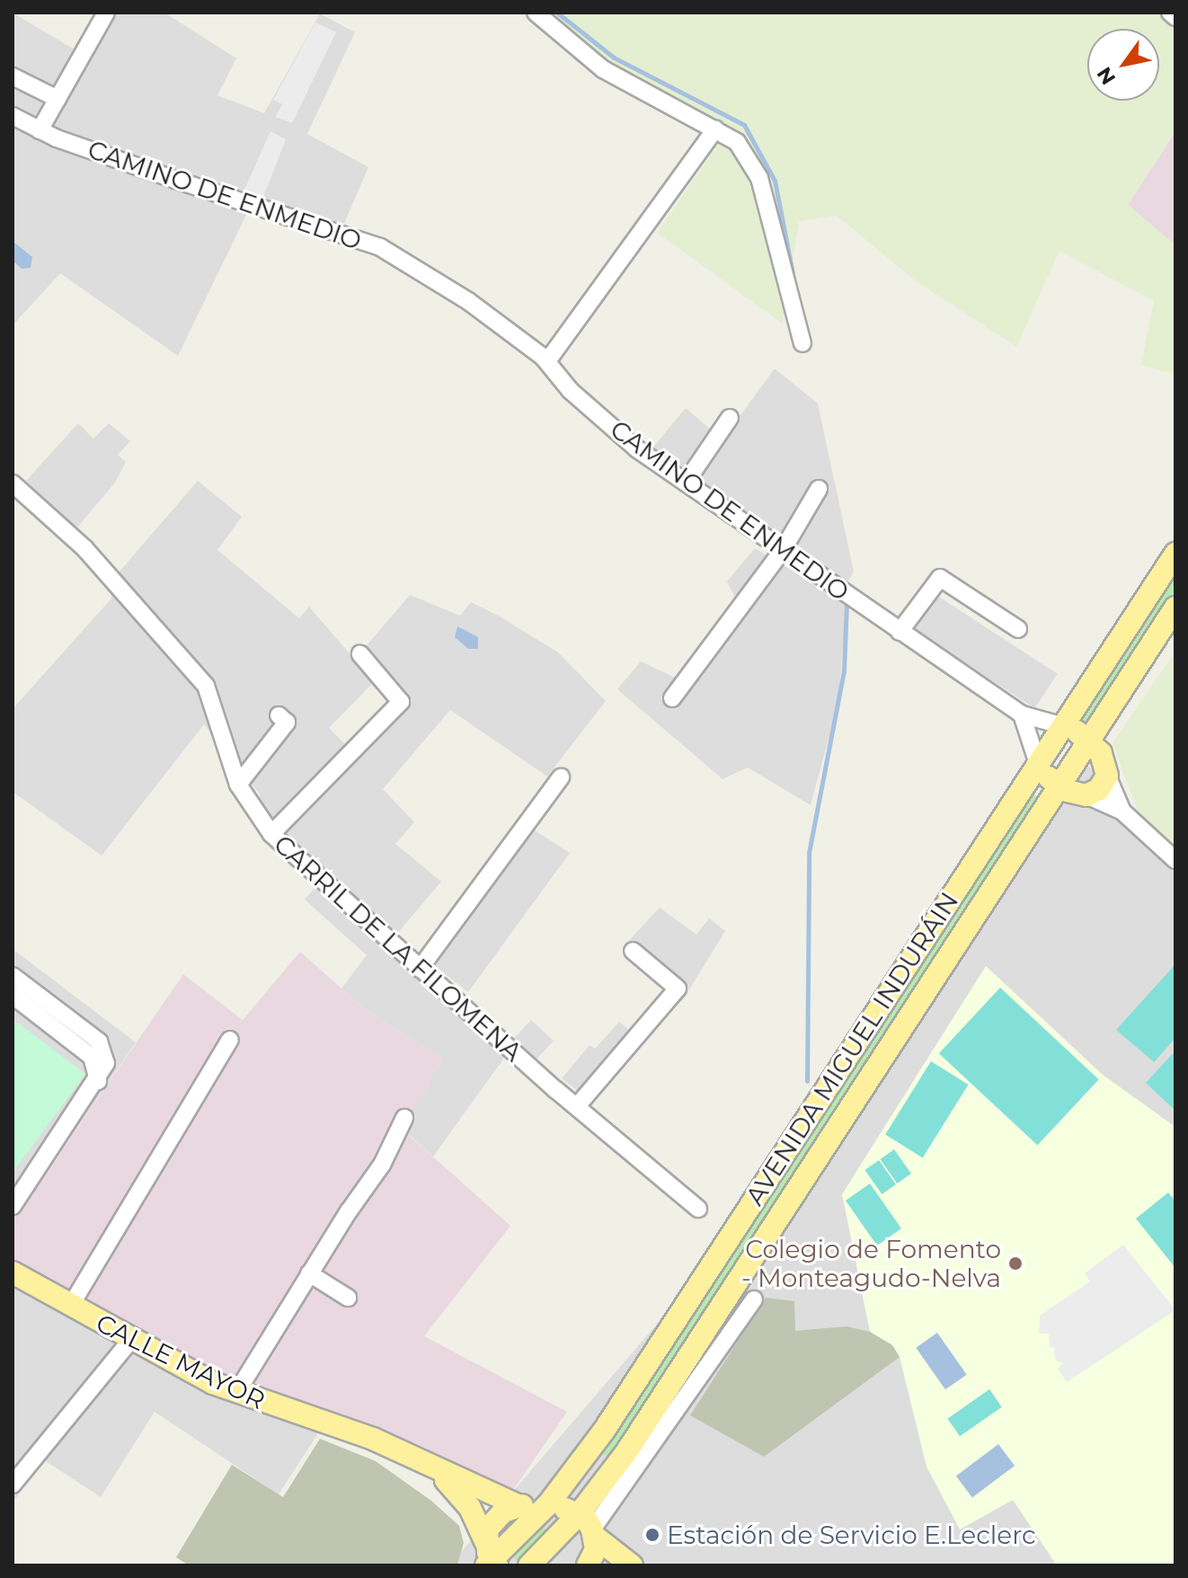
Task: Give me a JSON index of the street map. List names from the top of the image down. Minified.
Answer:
{"streets":{"main road":["AVENIDA MIGUEL INDURÁIN","CALLE MAYOR"],"street":["CAMINO DE ENMEDIO","CARRIL DE LA FILOMENA"]},"crossings":[["CAMINO DE ENMEDIO","AVENIDA MIGUEL INDURÁIN"],["AVENIDA MIGUEL INDURÁIN","CALLE MAYOR"]],"places":["Colegio de Fomento - Monteagudo-Nelva","Estación de Servicio E.Leclerc"],"north":"bottom left"}
